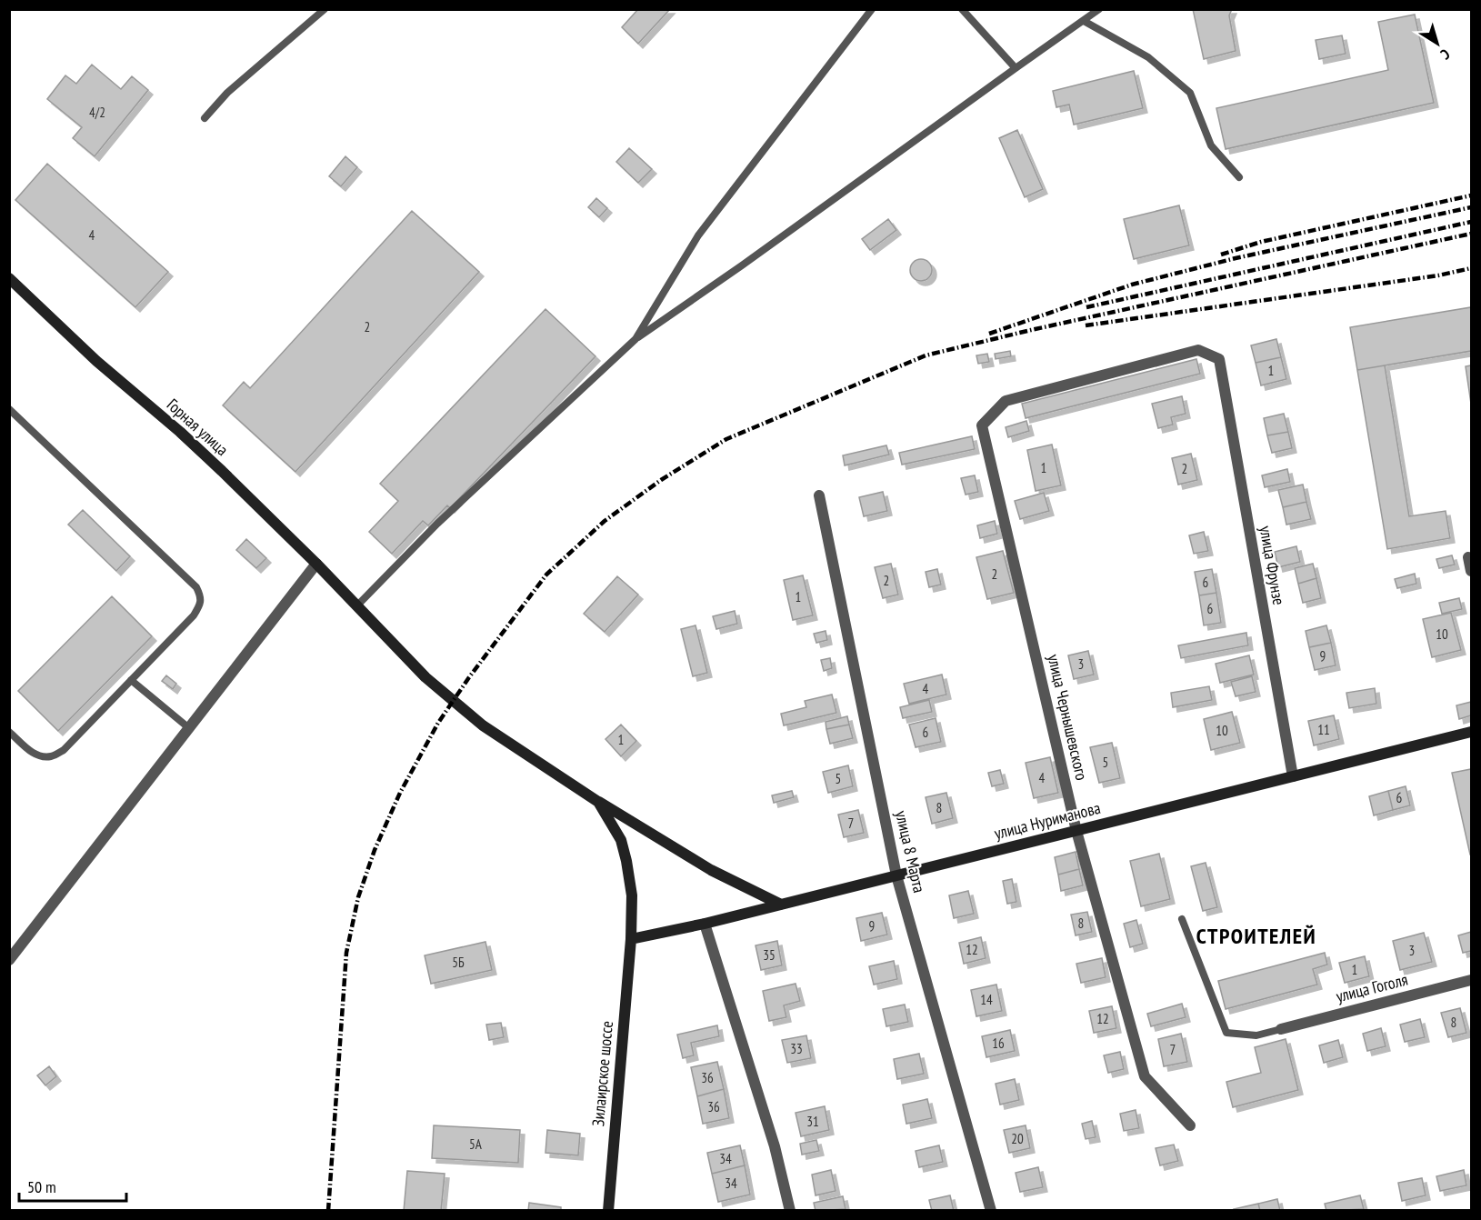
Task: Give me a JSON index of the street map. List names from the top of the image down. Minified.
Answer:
{"streets":{"main road":["Горная улица","улица Нуриманова","Зилаирское шоссе"],"street":["улица Фрунзе","улица Чернышевского","улица 8 Марта","улица Гоголя"]},"crossings":[["Горная улица","улица Нуриманова"],["Горная улица","Зилаирское шоссе"],["улица Фрунзе","улица Чернышевского"],["улица Фрунзе","улица Нуриманова"],["улица Чернышевского","улица Нуриманова"],["улица Нуриманова","улица 8 Марта"],["улица Нуриманова","Зилаирское шоссе"]],"districts":["СТРОИТЕЛЕЙ"],"house_numbers":["4/2","4","2","1","1","2","2","2","6","1","6","10","9","3","4","11","10","6","1","5","4","5","6","8","7","8","9","12","3","35","5Б","1","14","12","8","16","33","7","36","36","31","20","5А","34","34"],"scale_bar":"50 m","north":"bottom right"}
